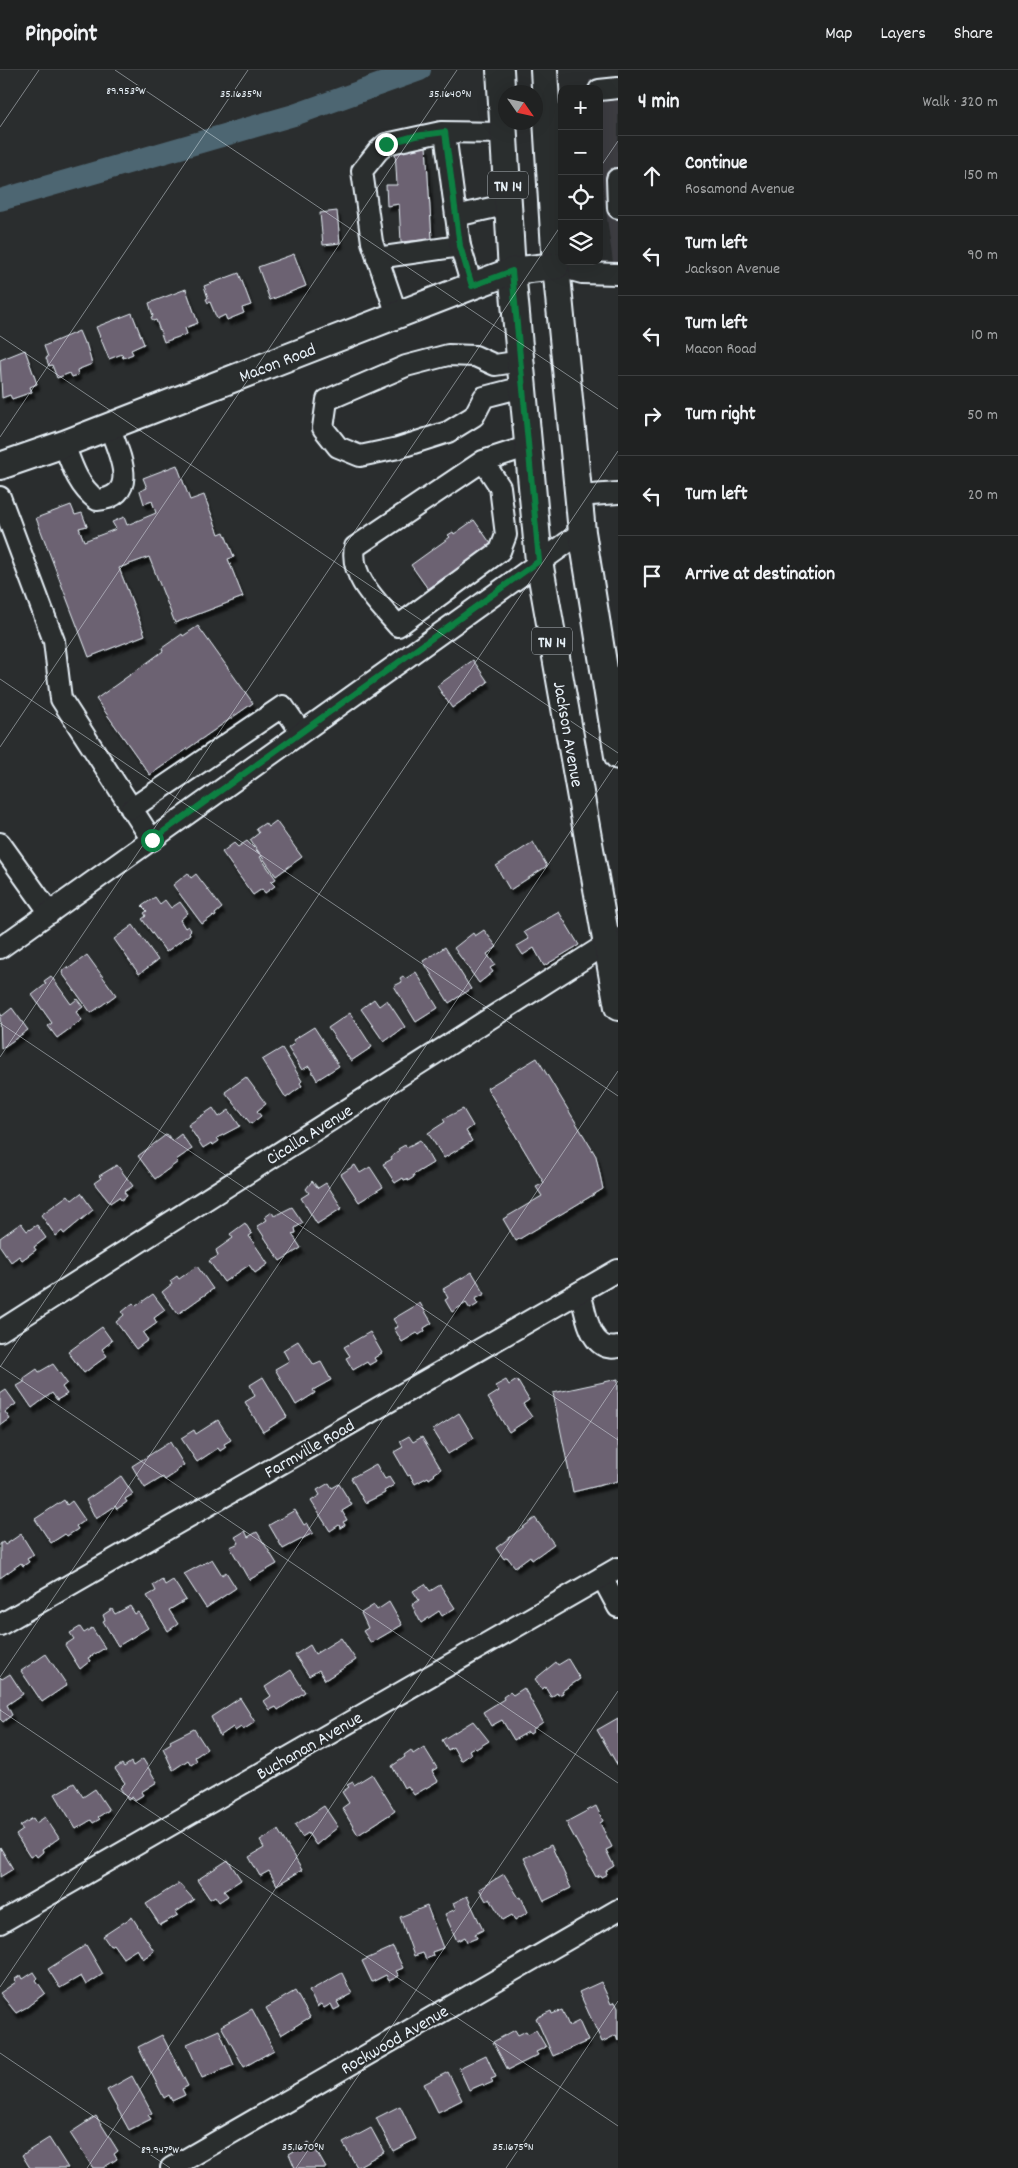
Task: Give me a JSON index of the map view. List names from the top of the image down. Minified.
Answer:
{"streets":{"main road":["TN 14","Macon Road","Jackson Avenue"],"street":["Cicalla Avenue","Farmville Road","Buchanan Avenue","Rockwood Avenue"]},"crossings":[["TN 14","Macon Road"],["Macon Road","Jackson Avenue"],["Jackson Avenue","Cicalla Avenue"]],"north":"bottom right","page":{"header":"Pinpoint","nav":["Map","Layers","Share"],"heading":["4 min","Walk · 320 m"],"map_buttons":["+","−"],"list":[["Continue","Rosamond Avenue","150 m"],["Turn left","Jackson Avenue","90 m"],["Turn left","Macon Road","10 m"],["Turn right","50 m"],["Turn left","20 m"],"Arrive at destination"]},"coordinates":["89.953°W","35.1640°N","35.1635°N","35.1670°N","35.1675°N","89.947°W"]}
